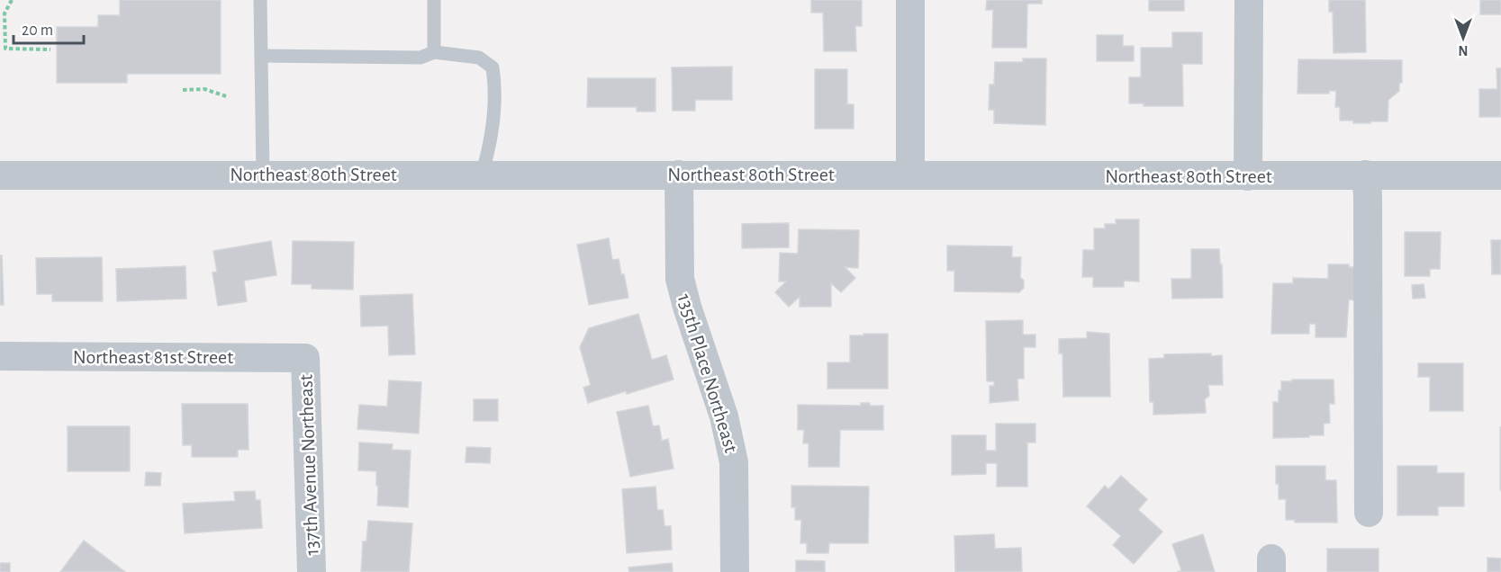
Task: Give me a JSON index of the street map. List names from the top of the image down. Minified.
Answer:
{"streets":{"street":["Northeast 80th Street","Northeast 81st Street","135th Place Northeast","137th Avenue Northeast"]},"crossings":[["Northeast 80th Street","135th Place Northeast"],["Northeast 81st Street","137th Avenue Northeast"]],"scale_bar":"20 m","north":"bottom"}
